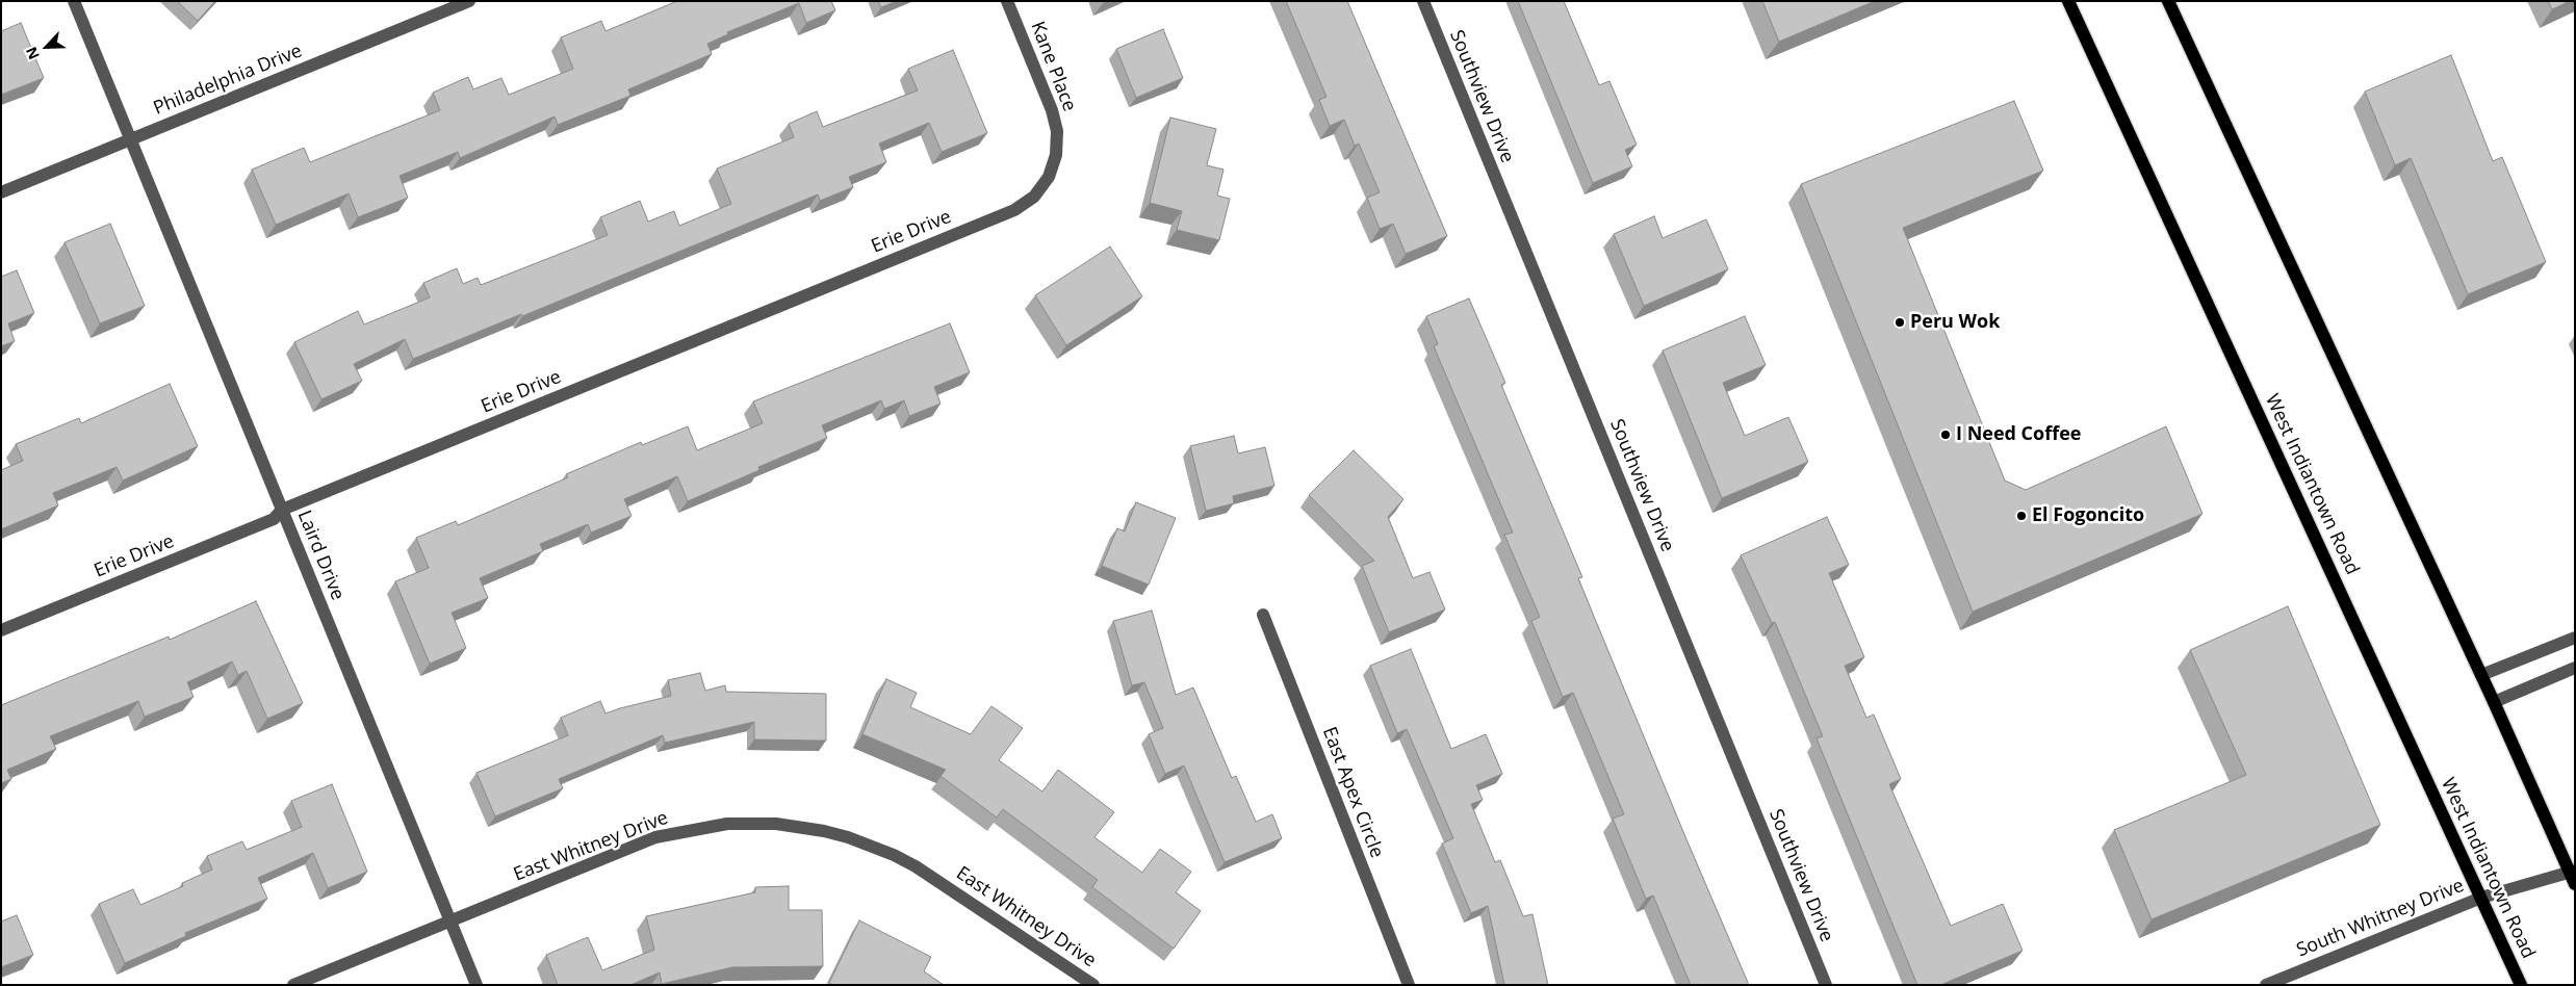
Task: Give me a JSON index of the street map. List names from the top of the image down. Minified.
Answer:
{"streets":{"main road":["West Indiantown Road"],"street":["Kane Place","Philadelphia Drive","Southview Drive","Erie Drive","Laird Drive","East Apex Circle","East Whitney Drive","South Whitney Drive"]},"crossings":[["Kane Place","Erie Drive"],["Philadelphia Drive","Laird Drive"],["Erie Drive","Laird Drive"],["West Indiantown Road","South Whitney Drive"],["Laird Drive","East Whitney Drive"]],"places":["Peru Wok","I Need Coffee","El Fogoncito"],"north":"bottom left"}
